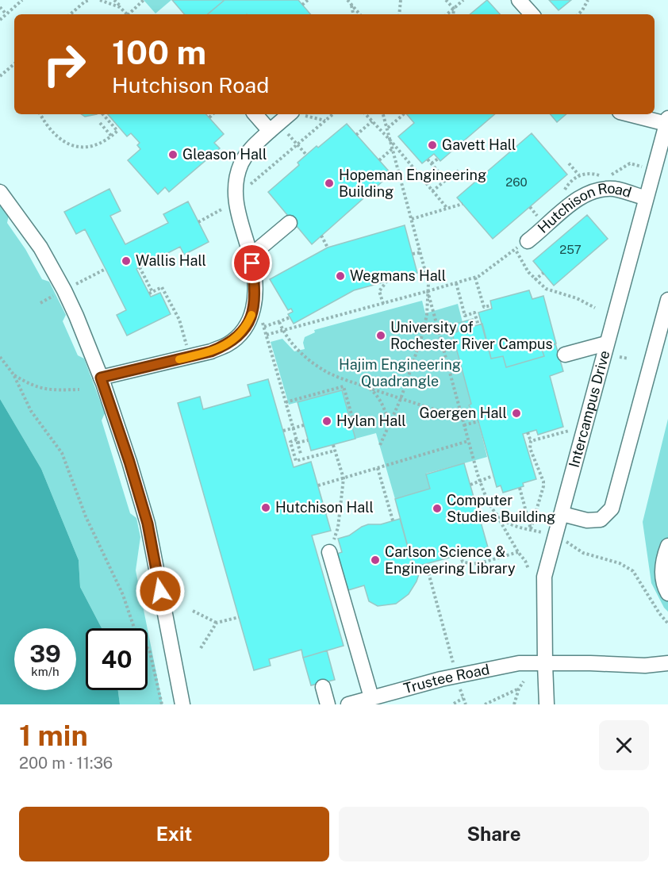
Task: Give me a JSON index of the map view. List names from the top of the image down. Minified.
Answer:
{"streets":{"street":["Hutchison Road","Intercampus Drive","Trustee Road"]},"crossings":[["Hutchison Road","Intercampus Drive"],["Intercampus Drive","Trustee Road"]],"parks":["Hajim Engineering Quadrangle"],"places":["Gavett Hall","Gleason Hall","Hopeman Engineering Building","Wallis Hall","Wegmans Hall","University of Rochester River Campus","Goergen Hall","Hylan Hall","Hutchison Hall","Computer Studies Building","Carlson Science & Engineering Library"],"house_numbers":["260","257"],"page":{"turn":["100 m","Hutchison Road"],"speed":"39 km/h","limit":"40","heading":["1 min","200 m · 11:36"],"buttons":["Exit","Share"]}}
